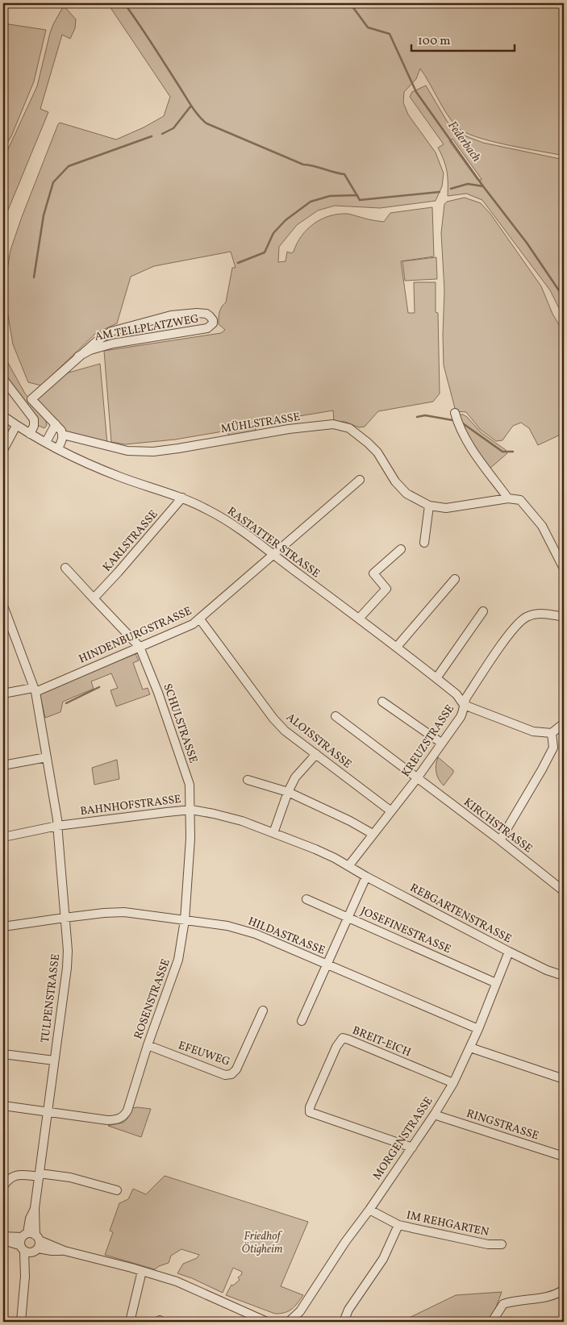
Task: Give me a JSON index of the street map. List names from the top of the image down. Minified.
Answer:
{"streets":{"street":["AM TELLPLATZWEG","MÜHLSTRASSE","KARLSTRASSE","RASTATTER STRASSE","HINDENBURGSTRASSE","SCHULSTRASSE","ALOISSTRASSE","KREUZSTRASSE","BAHNHOFSTRASSE","KIRCHSTRASSE","REBGARTENSTRASSE","JOSEFINESTRASSE","HILDASTRASSE","TULPENSTRASSE","ROSENSTRASSE","BREIT-EICH","EFEUWEG","RINGSTRASSE","MORGENSTRASSE","IM REHGARTEN"]},"crossings":[["AM TELLPLATZWEG","MÜHLSTRASSE"],["KARLSTRASSE","RASTATTER STRASSE"],["RASTATTER STRASSE","HINDENBURGSTRASSE"],["RASTATTER STRASSE","KREUZSTRASSE"],["HINDENBURGSTRASSE","SCHULSTRASSE"],["HINDENBURGSTRASSE","ALOISSTRASSE"],["HINDENBURGSTRASSE","TULPENSTRASSE"],["SCHULSTRASSE","BAHNHOFSTRASSE"],["SCHULSTRASSE","ROSENSTRASSE"],["ALOISSTRASSE","KREUZSTRASSE"],["KREUZSTRASSE","BAHNHOFSTRASSE"],["KREUZSTRASSE","KIRCHSTRASSE"],["KREUZSTRASSE","REBGARTENSTRASSE"],["BAHNHOFSTRASSE","REBGARTENSTRASSE"],["BAHNHOFSTRASSE","TULPENSTRASSE"],["BAHNHOFSTRASSE","ROSENSTRASSE"],["REBGARTENSTRASSE","MORGENSTRASSE"],["JOSEFINESTRASSE","MORGENSTRASSE"],["HILDASTRASSE","TULPENSTRASSE"],["HILDASTRASSE","ROSENSTRASSE"],["HILDASTRASSE","MORGENSTRASSE"],["TULPENSTRASSE","ROSENSTRASSE"],["ROSENSTRASSE","EFEUWEG"],["BREIT-EICH","MORGENSTRASSE"],["RINGSTRASSE","MORGENSTRASSE"],["MORGENSTRASSE","IM REHGARTEN"]],"water":["Federbach"],"parks":["Friedhof Ötigheim"],"scale_bar":"100 m"}
